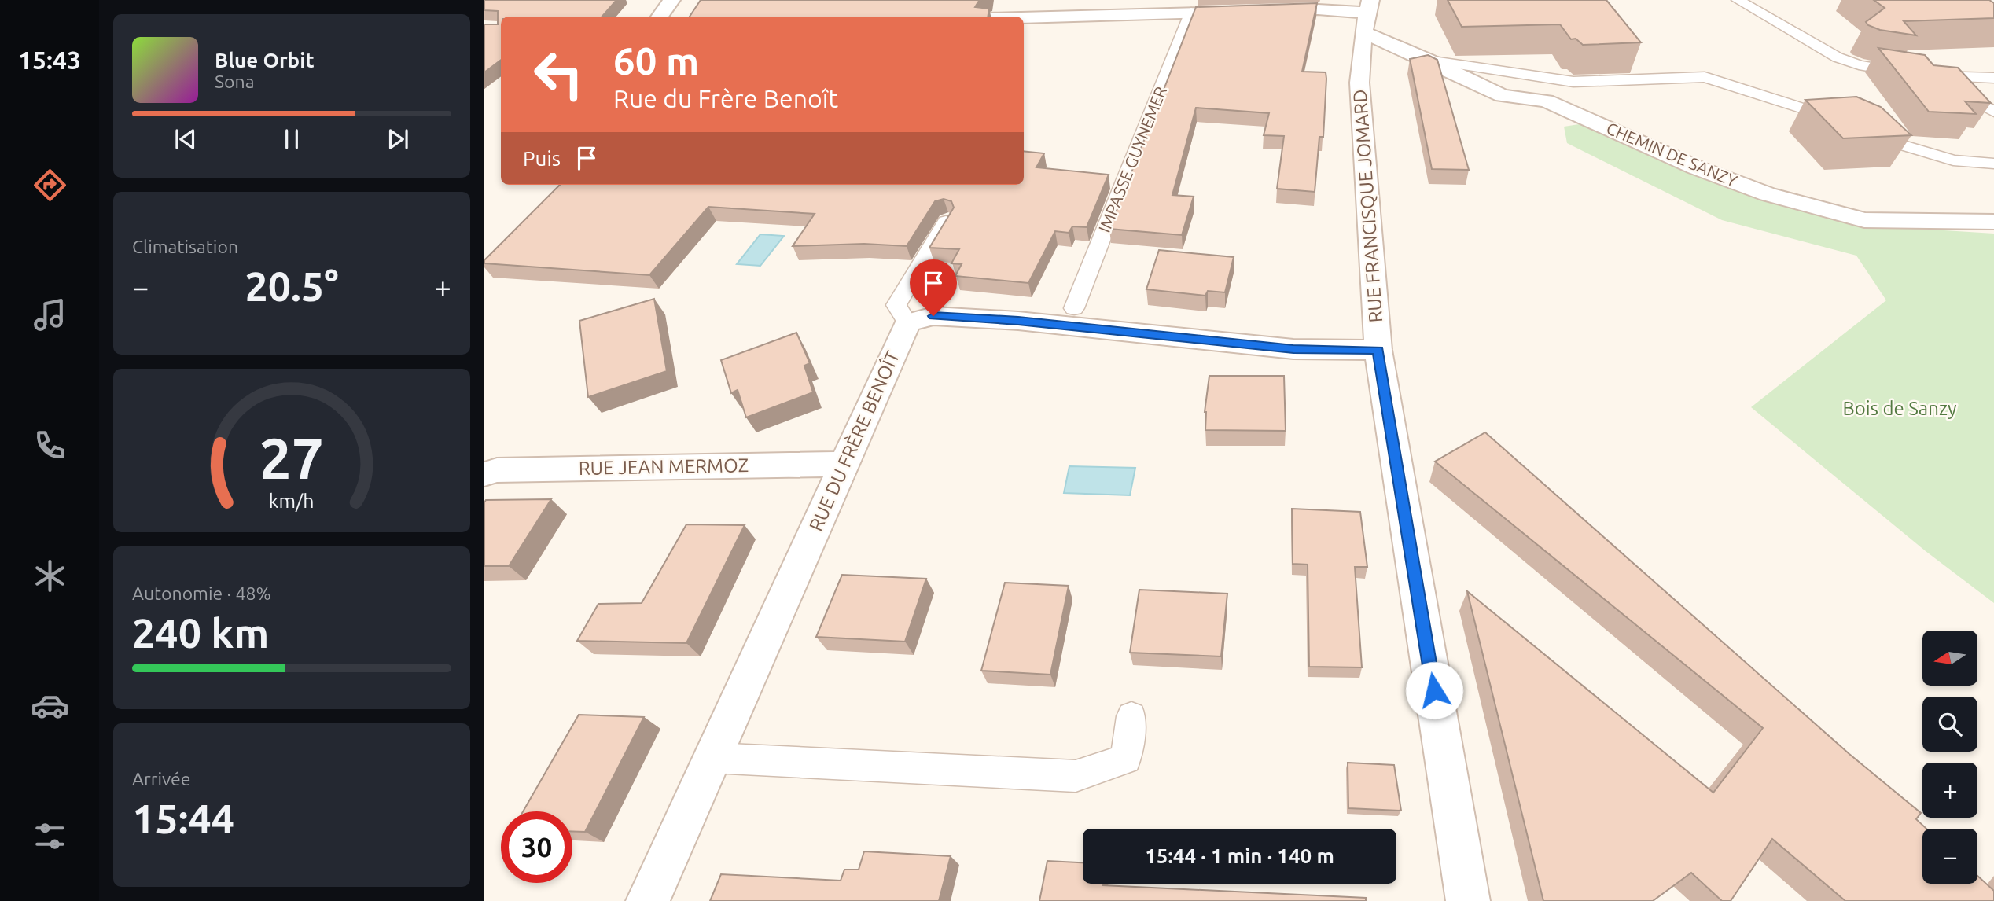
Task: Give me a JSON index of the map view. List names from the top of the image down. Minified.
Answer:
{"streets":{"street":["CHEMIN DE SANZY","RUE FRANCISQUE JOMARD","RUE DU FRÈRE BENOÎT","RUE JEAN MERMOZ"],"lane":["IMPASSE GUYNEMER"]},"crossings":[["CHEMIN DE SANZY","IMPASSE GUYNEMER"],["CHEMIN DE SANZY","RUE FRANCISQUE JOMARD"],["RUE DU FRÈRE BENOÎT","RUE JEAN MERMOZ"]],"parks":["Bois de Sanzy"],"north":"left","page":{"tabs":"15:43","turn":["60 m","Rue du Frère Benoît"],"song":["Blue Orbit","Sona"],"then":"Puis","tile":["Climatisation",["Autonomie · 48%","240 km"],["Arrivée","15:44"]],"heat":["−","20.5°","+"],"map_buttons":["+","−"],"limit":"30","trip":"15:44 · 1 min · 140 m","gauge":["27","km/h"]}}
